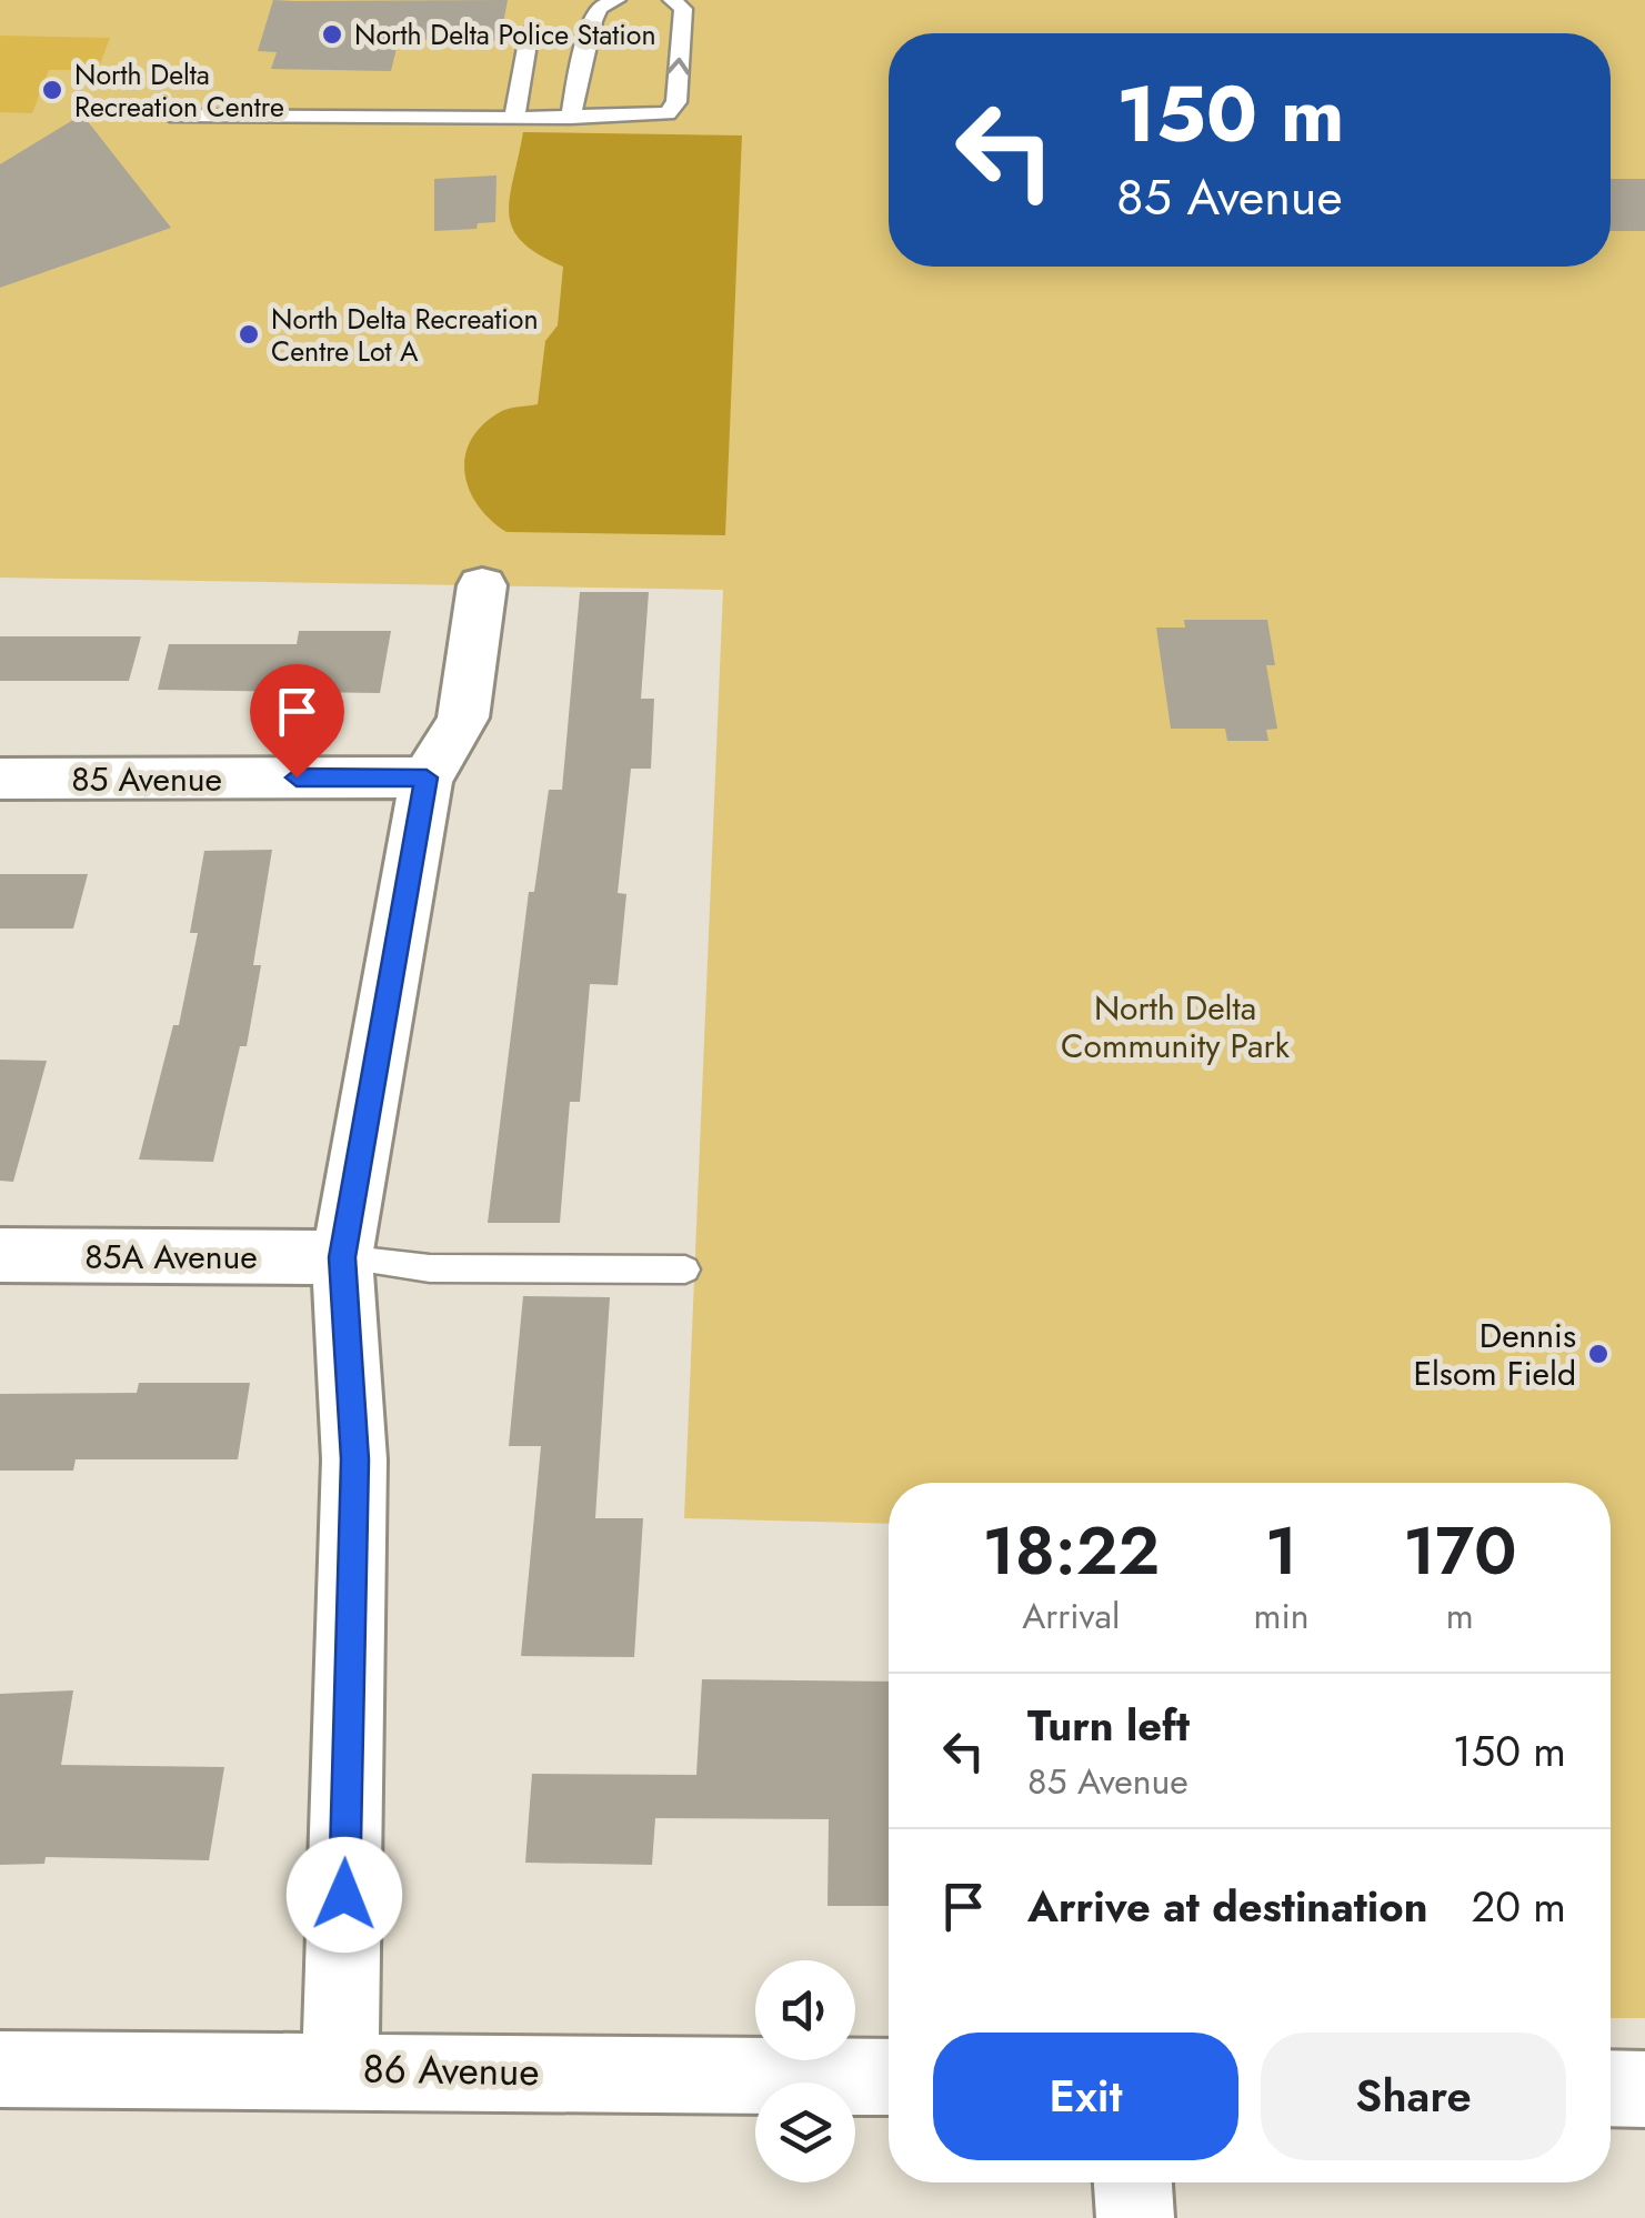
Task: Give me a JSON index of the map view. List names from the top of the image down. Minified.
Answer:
{"streets":{"street":["85 Avenue","85A Avenue","86 Avenue"]},"parks":["North Delta Community Park"],"places":["North Delta Police Station","North Delta Recreation Centre","North Delta Recreation Centre Lot A","Dennis Elsom Field"],"page":{"turn":["150 m","85 Avenue"],"eta":["18:22","Arrival","1","min","170","m"],"list":[{"name":"Turn left","note":"85 Avenue","value":"150 m"},{"name":"Arrive at destination","value":"20 m"}],"buttons":["Exit","Share"]}}
